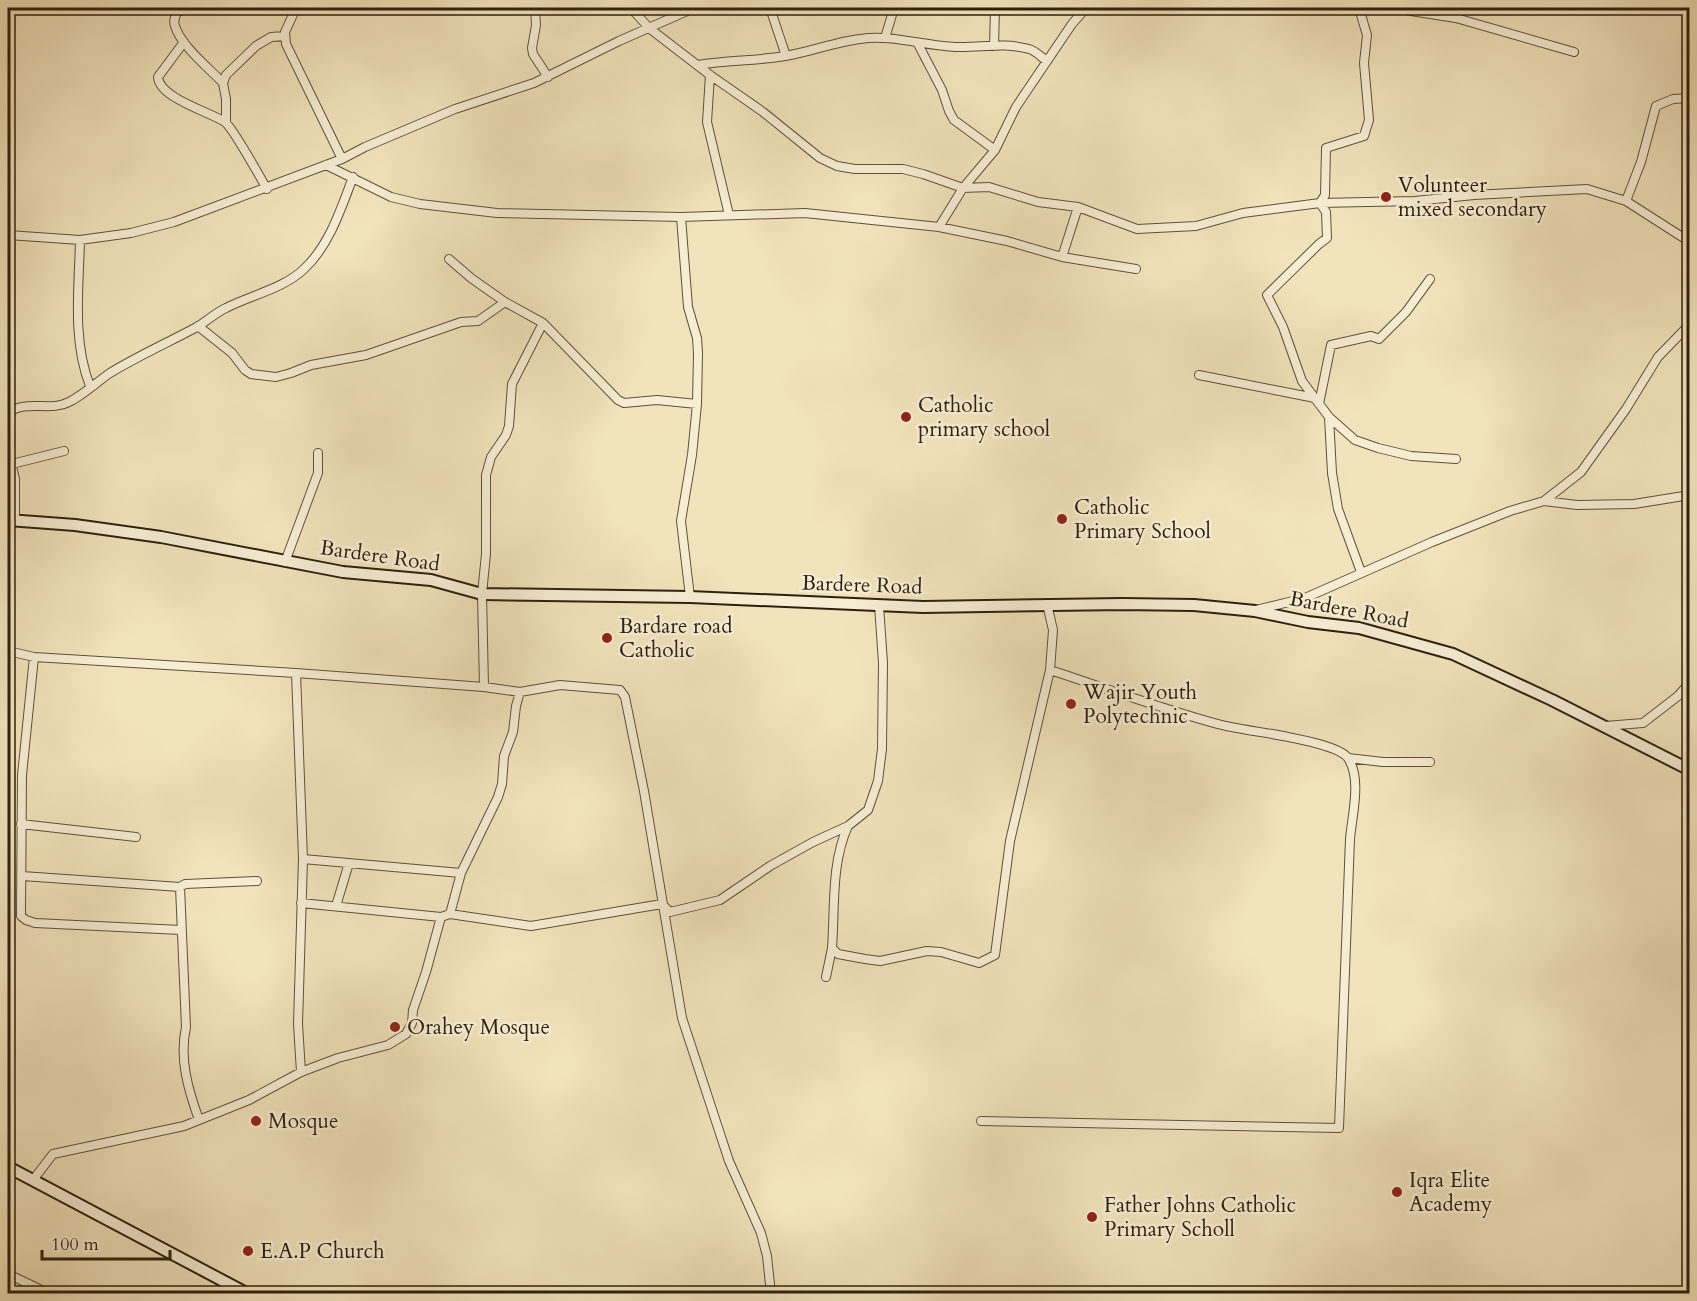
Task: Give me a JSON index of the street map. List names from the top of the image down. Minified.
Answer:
{"streets":{"street":["Bardere Road"]},"places":["Volunteer mixed secondary","Catholic primary school","Catholic Primary School","Bardare road Catholic","Wajir Youth Polytechnic","Orahey Mosque","Mosque","Iqra Elite Academy","Father Johns Catholic Primary Scholl","E.A.P Church"],"scale_bar":"100 m"}
